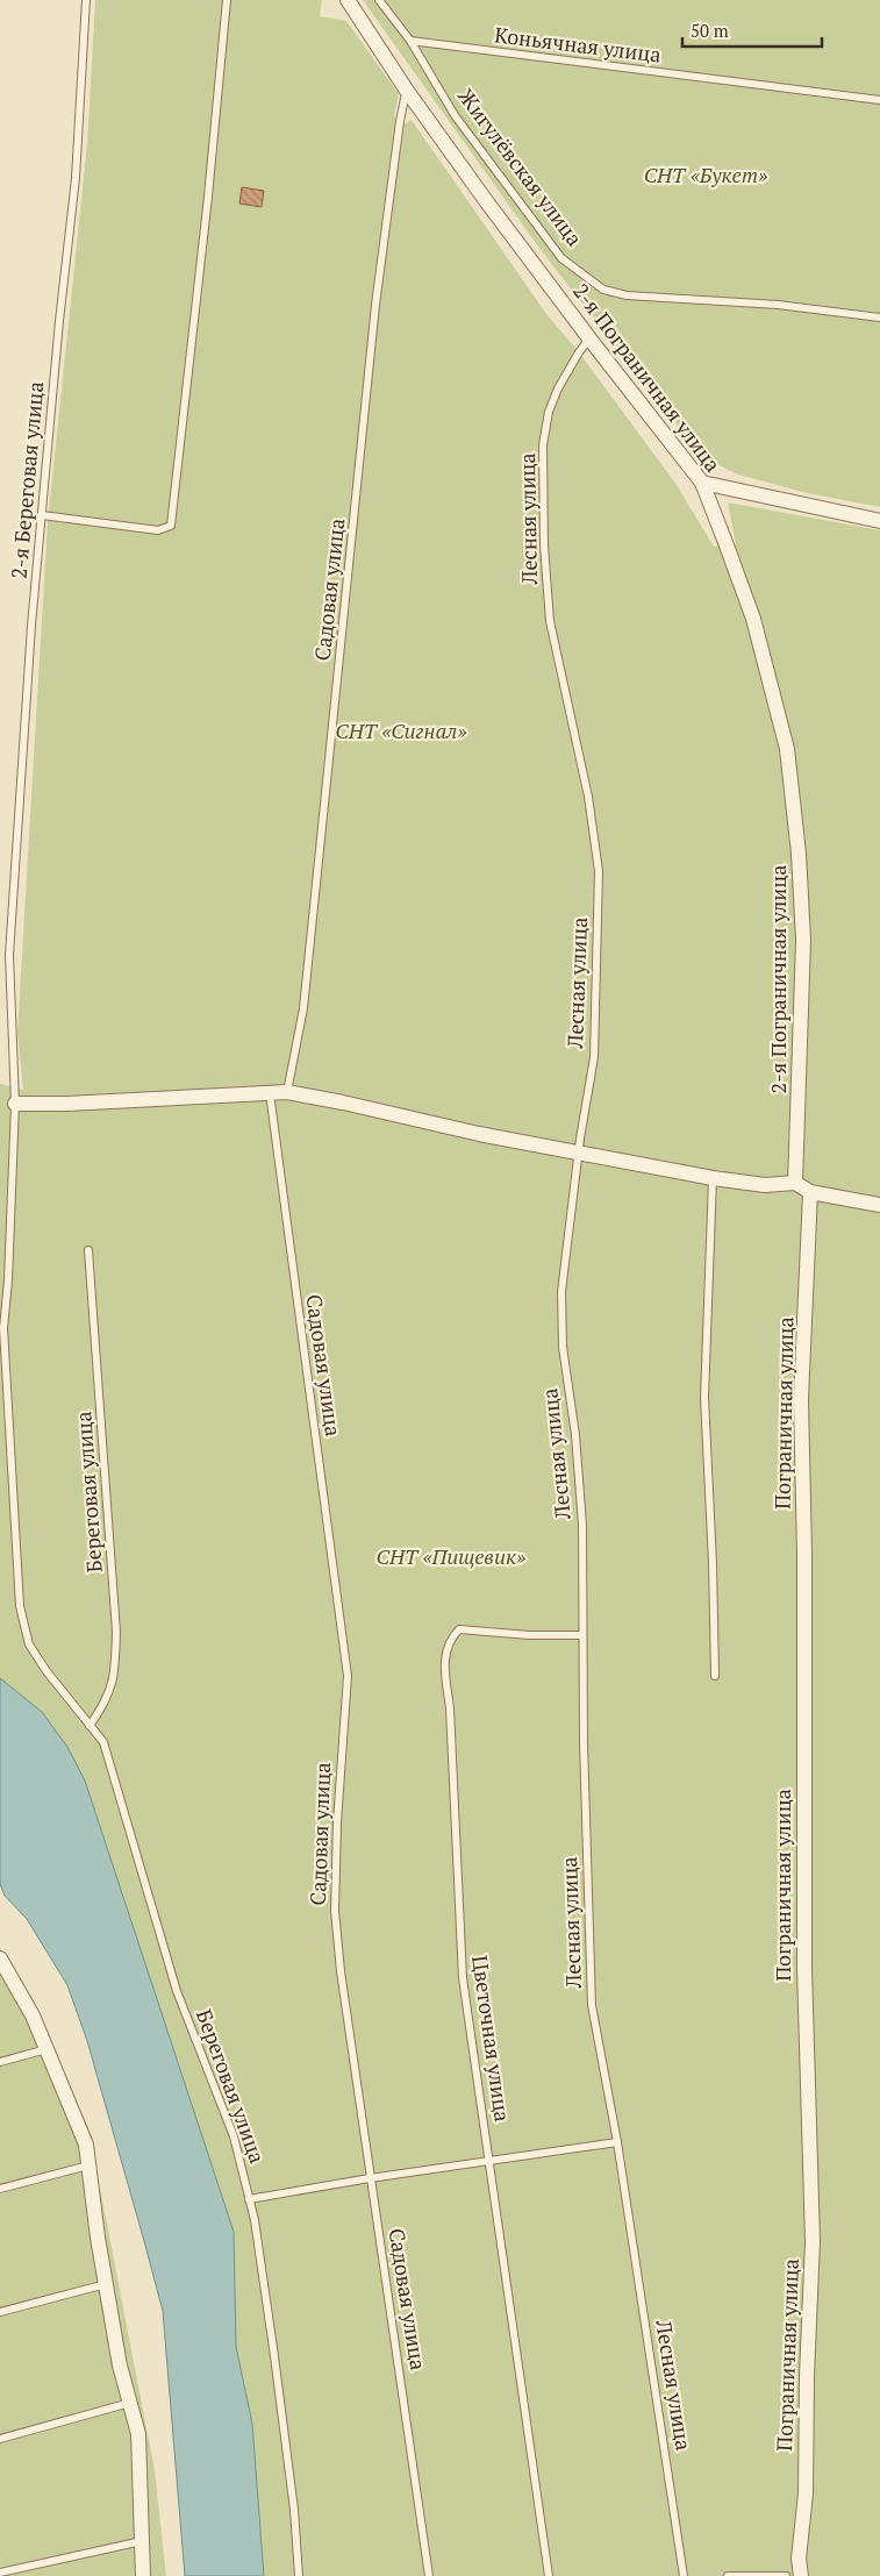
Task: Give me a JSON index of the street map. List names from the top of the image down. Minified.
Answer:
{"streets":{"street":["2-я Пограничная улица","Пограничная улица"],"lane":["Коньячная улица","Жигулёвская улица","2-я Береговая улица","Лесная улица","Садовая улица","Береговая улица","Цветочная улица"]},"crossings":[["Коньячная улица","Жигулёвская улица"],["2-я Пограничная улица","Лесная улица"],["2-я Пограничная улица","Садовая улица"],["2-я Береговая улица","Береговая улица"],["Лесная улица","Цветочная улица"]],"parks":["СНТ «Букет»","СНТ «Сигнал»","СНТ «Пищевик»"],"scale_bar":"50 m"}
